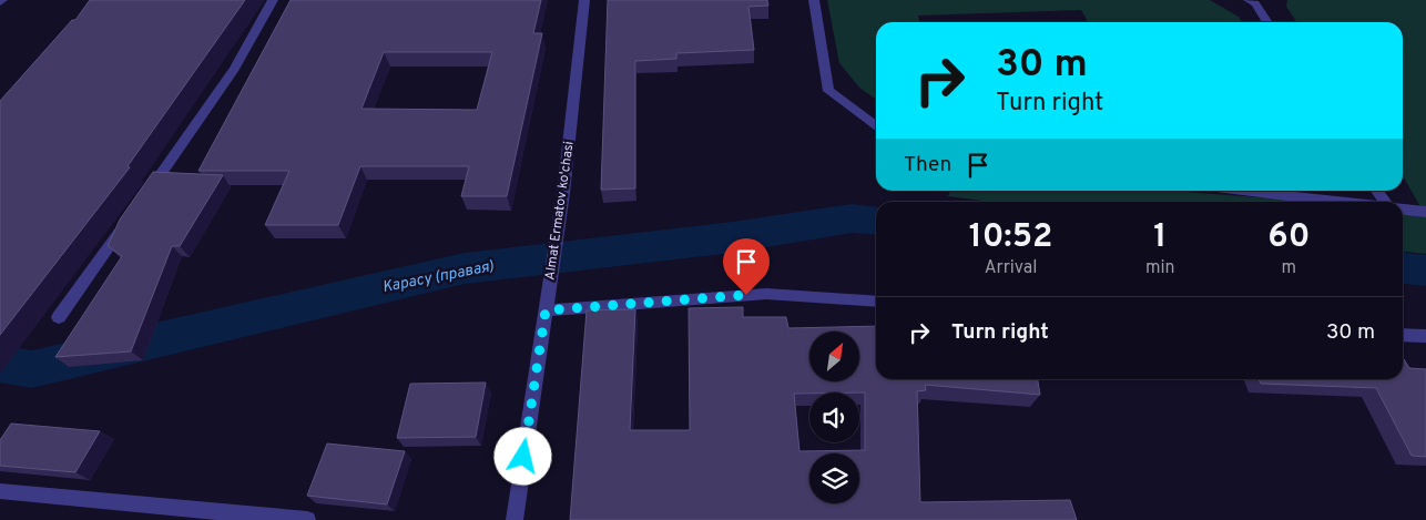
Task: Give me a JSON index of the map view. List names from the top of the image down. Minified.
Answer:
{"streets":{"street":["Almat Ermatov ko'chasi"]},"water":["Карасу (правая)"],"north":"top right","page":{"turn":["30 m","Turn right"],"then":"Then","eta":["10:52","Arrival","1","min","60","m"],"list":[{"name":"Turn right","value":"30 m"}]}}
